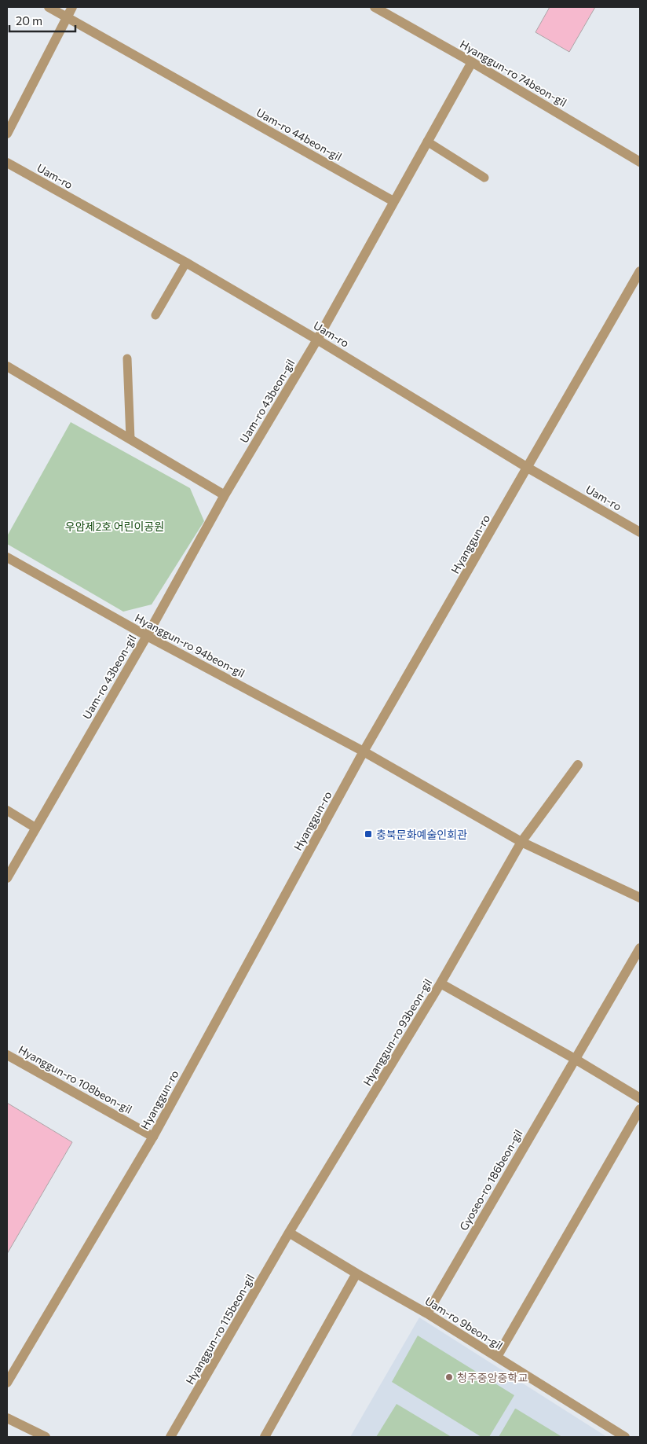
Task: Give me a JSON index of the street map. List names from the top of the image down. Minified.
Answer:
{"streets":{"street":["Hyanggun-ro 74beon-gil","Uam-ro 44beon-gil","Uam-ro","Uam-ro 43beon-gil","Hyanggun-ro","Hyanggun-ro 94beon-gil","Hyanggun-ro 93beon-gil","Hyanggun-ro 108beon-gil","Gyoseo-ro 186beon-gil","Uam-ro 9beon-gil","Hyanggun-ro 115beon-gil"]},"crossings":[["Uam-ro","Uam-ro 43beon-gil"],["Uam-ro","Hyanggun-ro"],["Uam-ro 43beon-gil","Hyanggun-ro 94beon-gil"],["Hyanggun-ro","Hyanggun-ro 94beon-gil"],["Hyanggun-ro","Hyanggun-ro 108beon-gil"],["Hyanggun-ro 93beon-gil","Uam-ro 9beon-gil"],["Hyanggun-ro 93beon-gil","Hyanggun-ro 115beon-gil"],["Gyoseo-ro 186beon-gil","Uam-ro 9beon-gil"],["Uam-ro 9beon-gil","Hyanggun-ro 115beon-gil"]],"parks":["우암제2호 어린이공원"],"places":{"transit":["충북문화예술인회관"],"other":["청주중앙중학교"]},"scale_bar":"20 m"}
